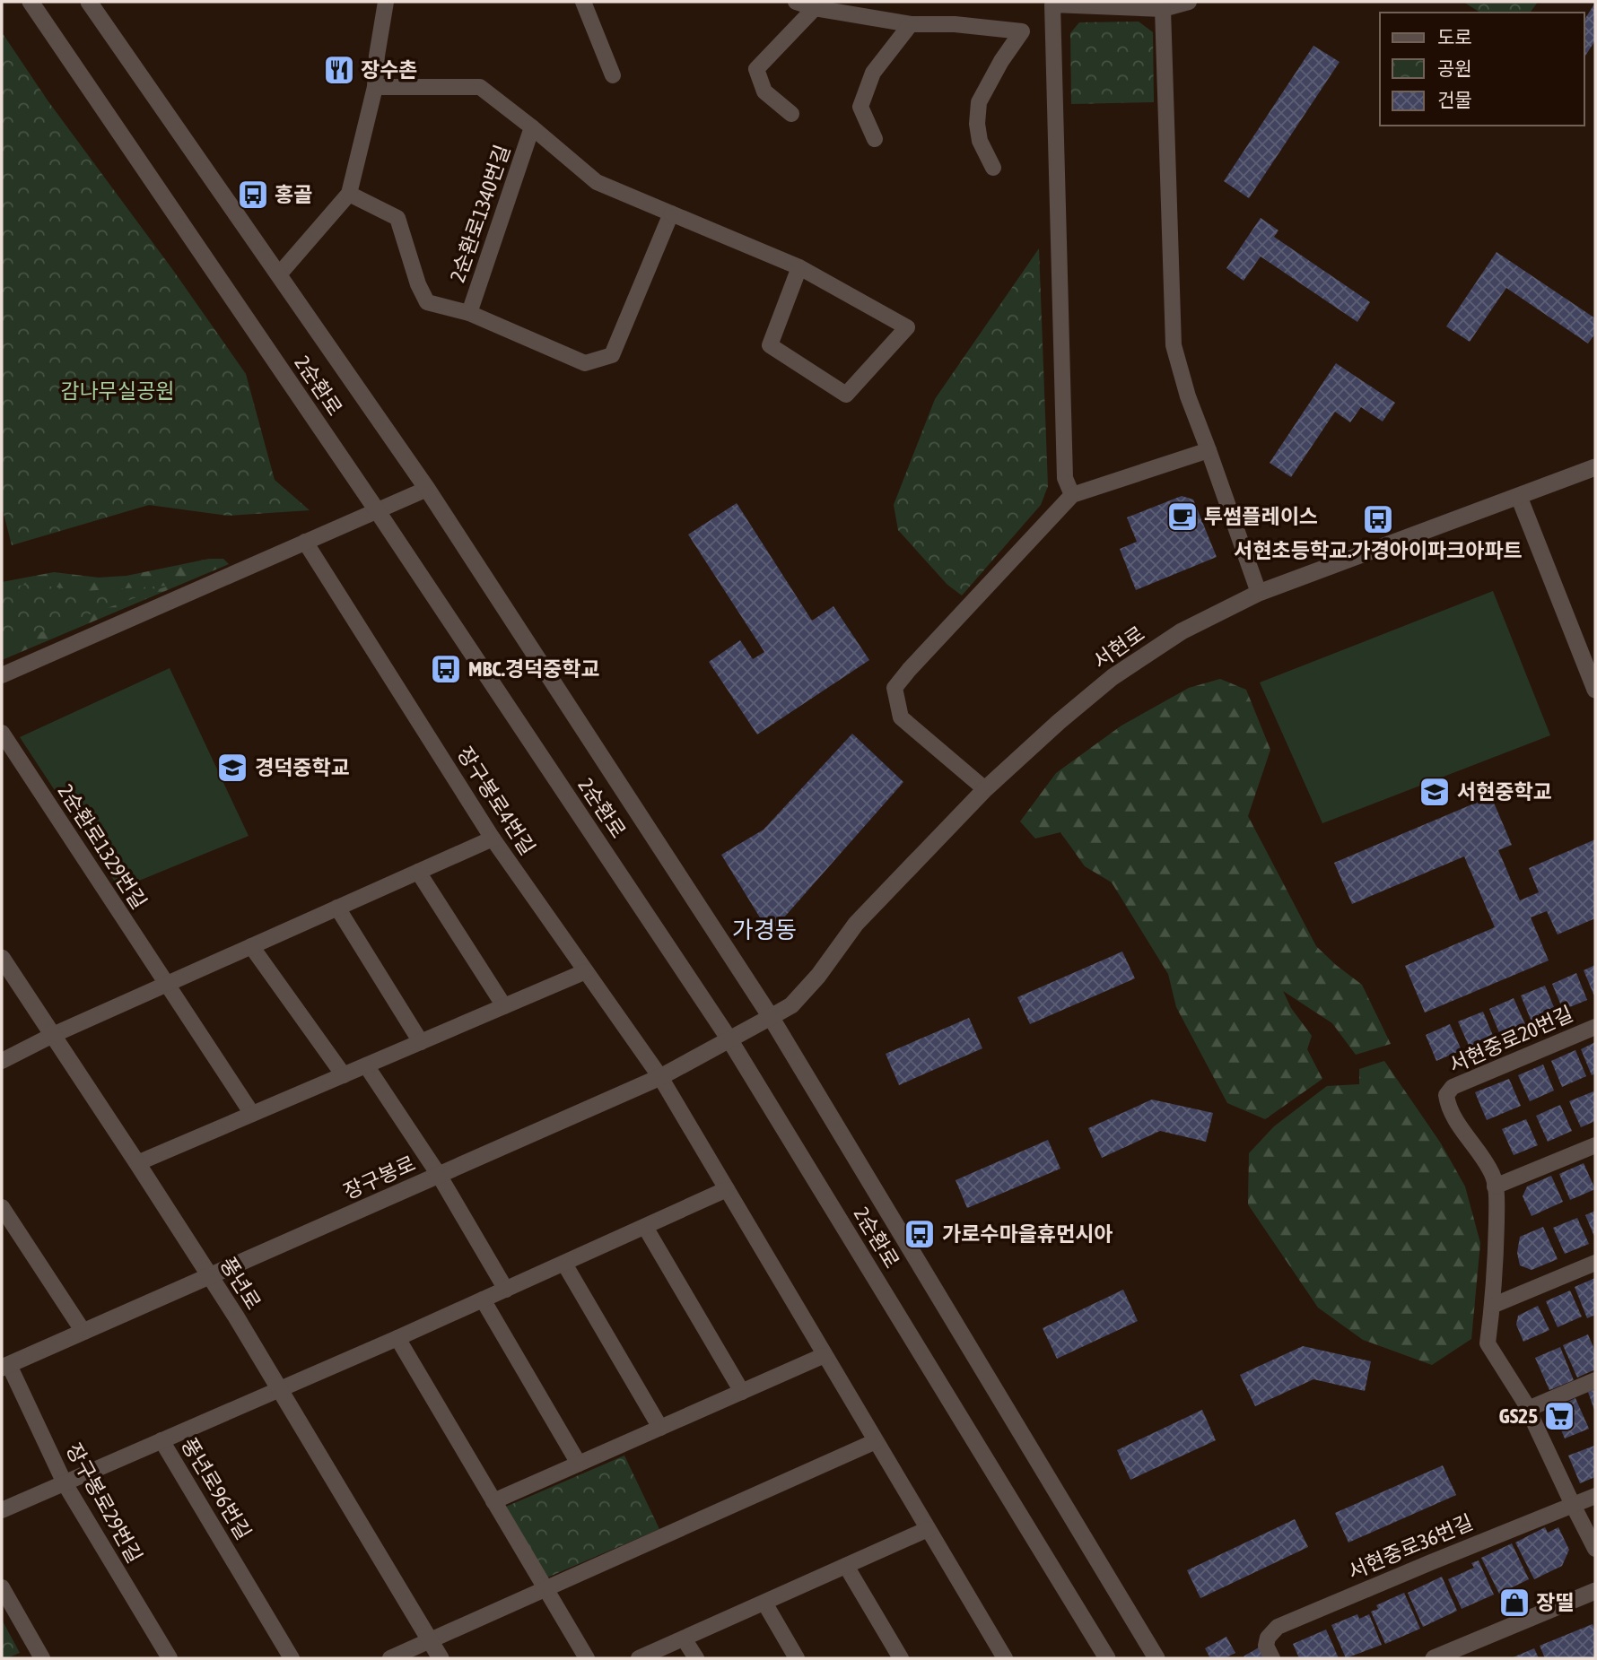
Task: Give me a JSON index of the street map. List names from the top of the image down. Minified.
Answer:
{"streets":{"street":["2순환로1340번길","2순환로","서현로","장구봉로4번길","2순환로1329번길","서현중로20번길","장구봉로","풍년로","풍년로96번길","장구봉로29번길","서현중로36번길"]},"crossings":[["2순환로","서현로"],["2순환로","장구봉로"],["서현로","장구봉로"],["장구봉로4번길","장구봉로"],["장구봉로4번길","풍년로96번길"],["장구봉로","풍년로"],["장구봉로","장구봉로29번길"],["풍년로","풍년로96번길"],["풍년로96번길","장구봉로29번길"]],"districts":["가경동"],"parks":["감나무실공원"],"places":{"restaurant":["장수촌"],"bus stop":["홍골","서현초등학교.가경아이파크아파트","MBC.경덕중학교","가로수마을휴먼시아"],"cafe":["투썸플레이스"],"school or university":["경덕중학교","서현중학교"],"supermarket":["GS25"],"shop":["장띨"]},"legend":["도로","공원","건물"]}
